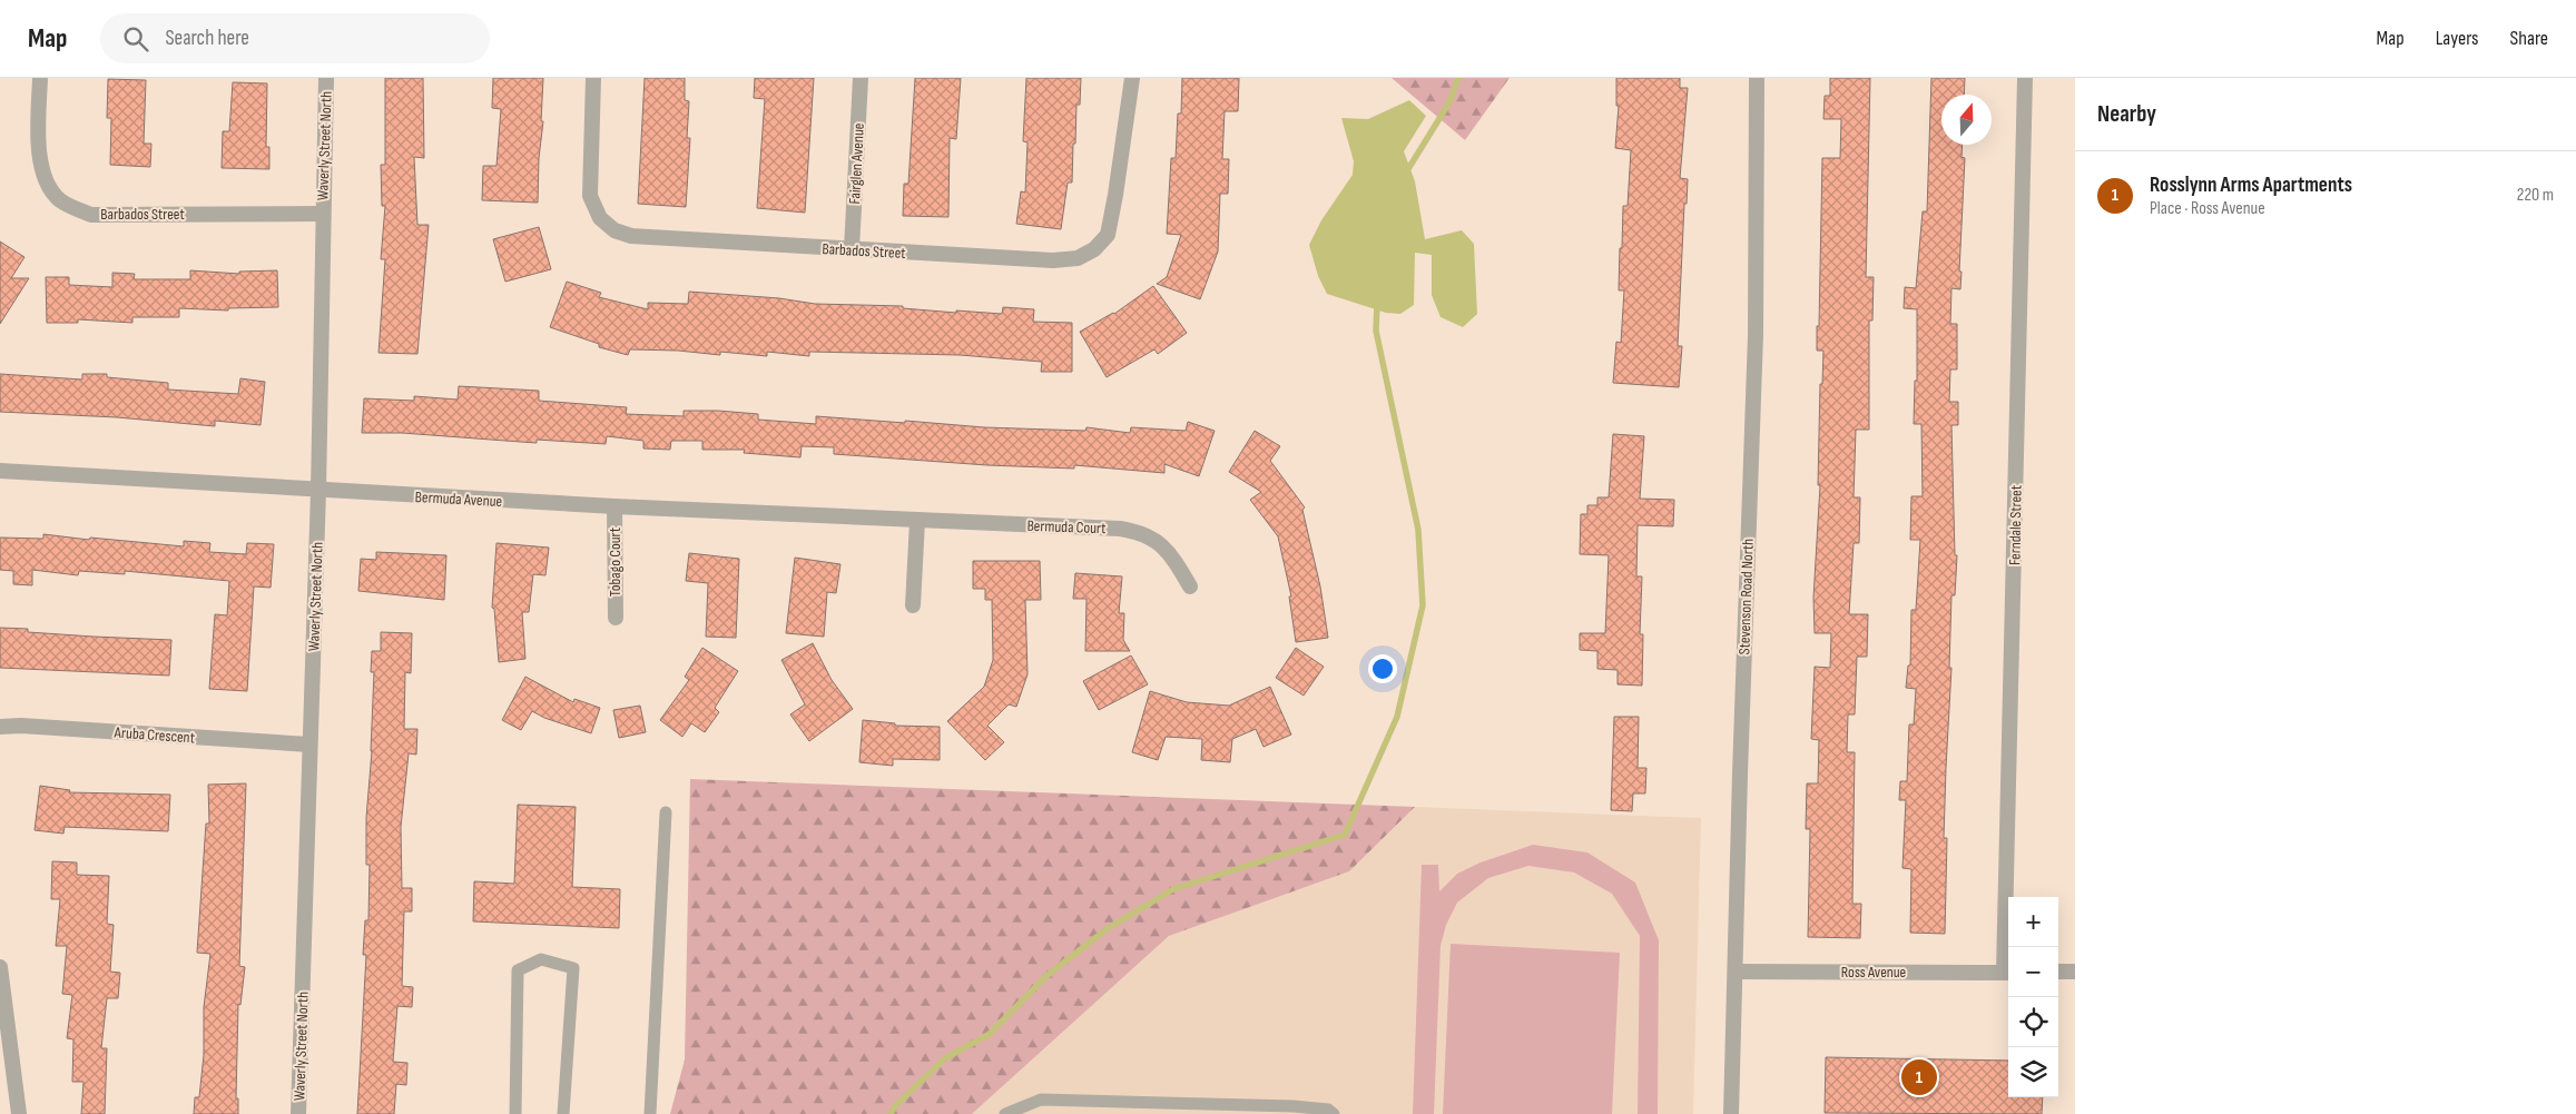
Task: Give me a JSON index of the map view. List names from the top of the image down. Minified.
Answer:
{"streets":{"street":["Waverly Street North","Fairglen Avenue","Barbados Street","Bermuda Avenue","Ferndale Street","Bermuda Court","Tobago Court","Stevenson Road North","Aruba Crescent","Ross Avenue"]},"crossings":[["Waverly Street North","Barbados Street"],["Waverly Street North","Bermuda Avenue"],["Waverly Street North","Aruba Crescent"],["Fairglen Avenue","Barbados Street"],["Bermuda Avenue","Bermuda Court"],["Bermuda Avenue","Tobago Court"],["Stevenson Road North","Ross Avenue"]],"north":"top","page":{"header":"Map","search":"Search here","nav":["Map","Layers","Share"],"heading":"Nearby","list":[{"mark":"1","name":"Rosslynn Arms Apartments","note":"Place · Ross Avenue","value":"220 m"}],"map_buttons":["+","−"],"pins":"1"}}
